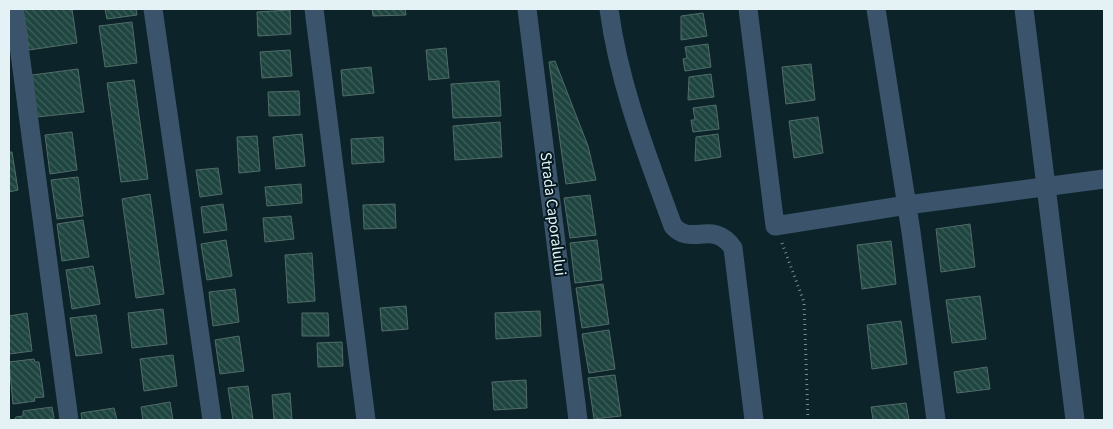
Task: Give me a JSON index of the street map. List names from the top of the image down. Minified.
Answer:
{"streets":{"street":["Strada Caporalului"]}}
